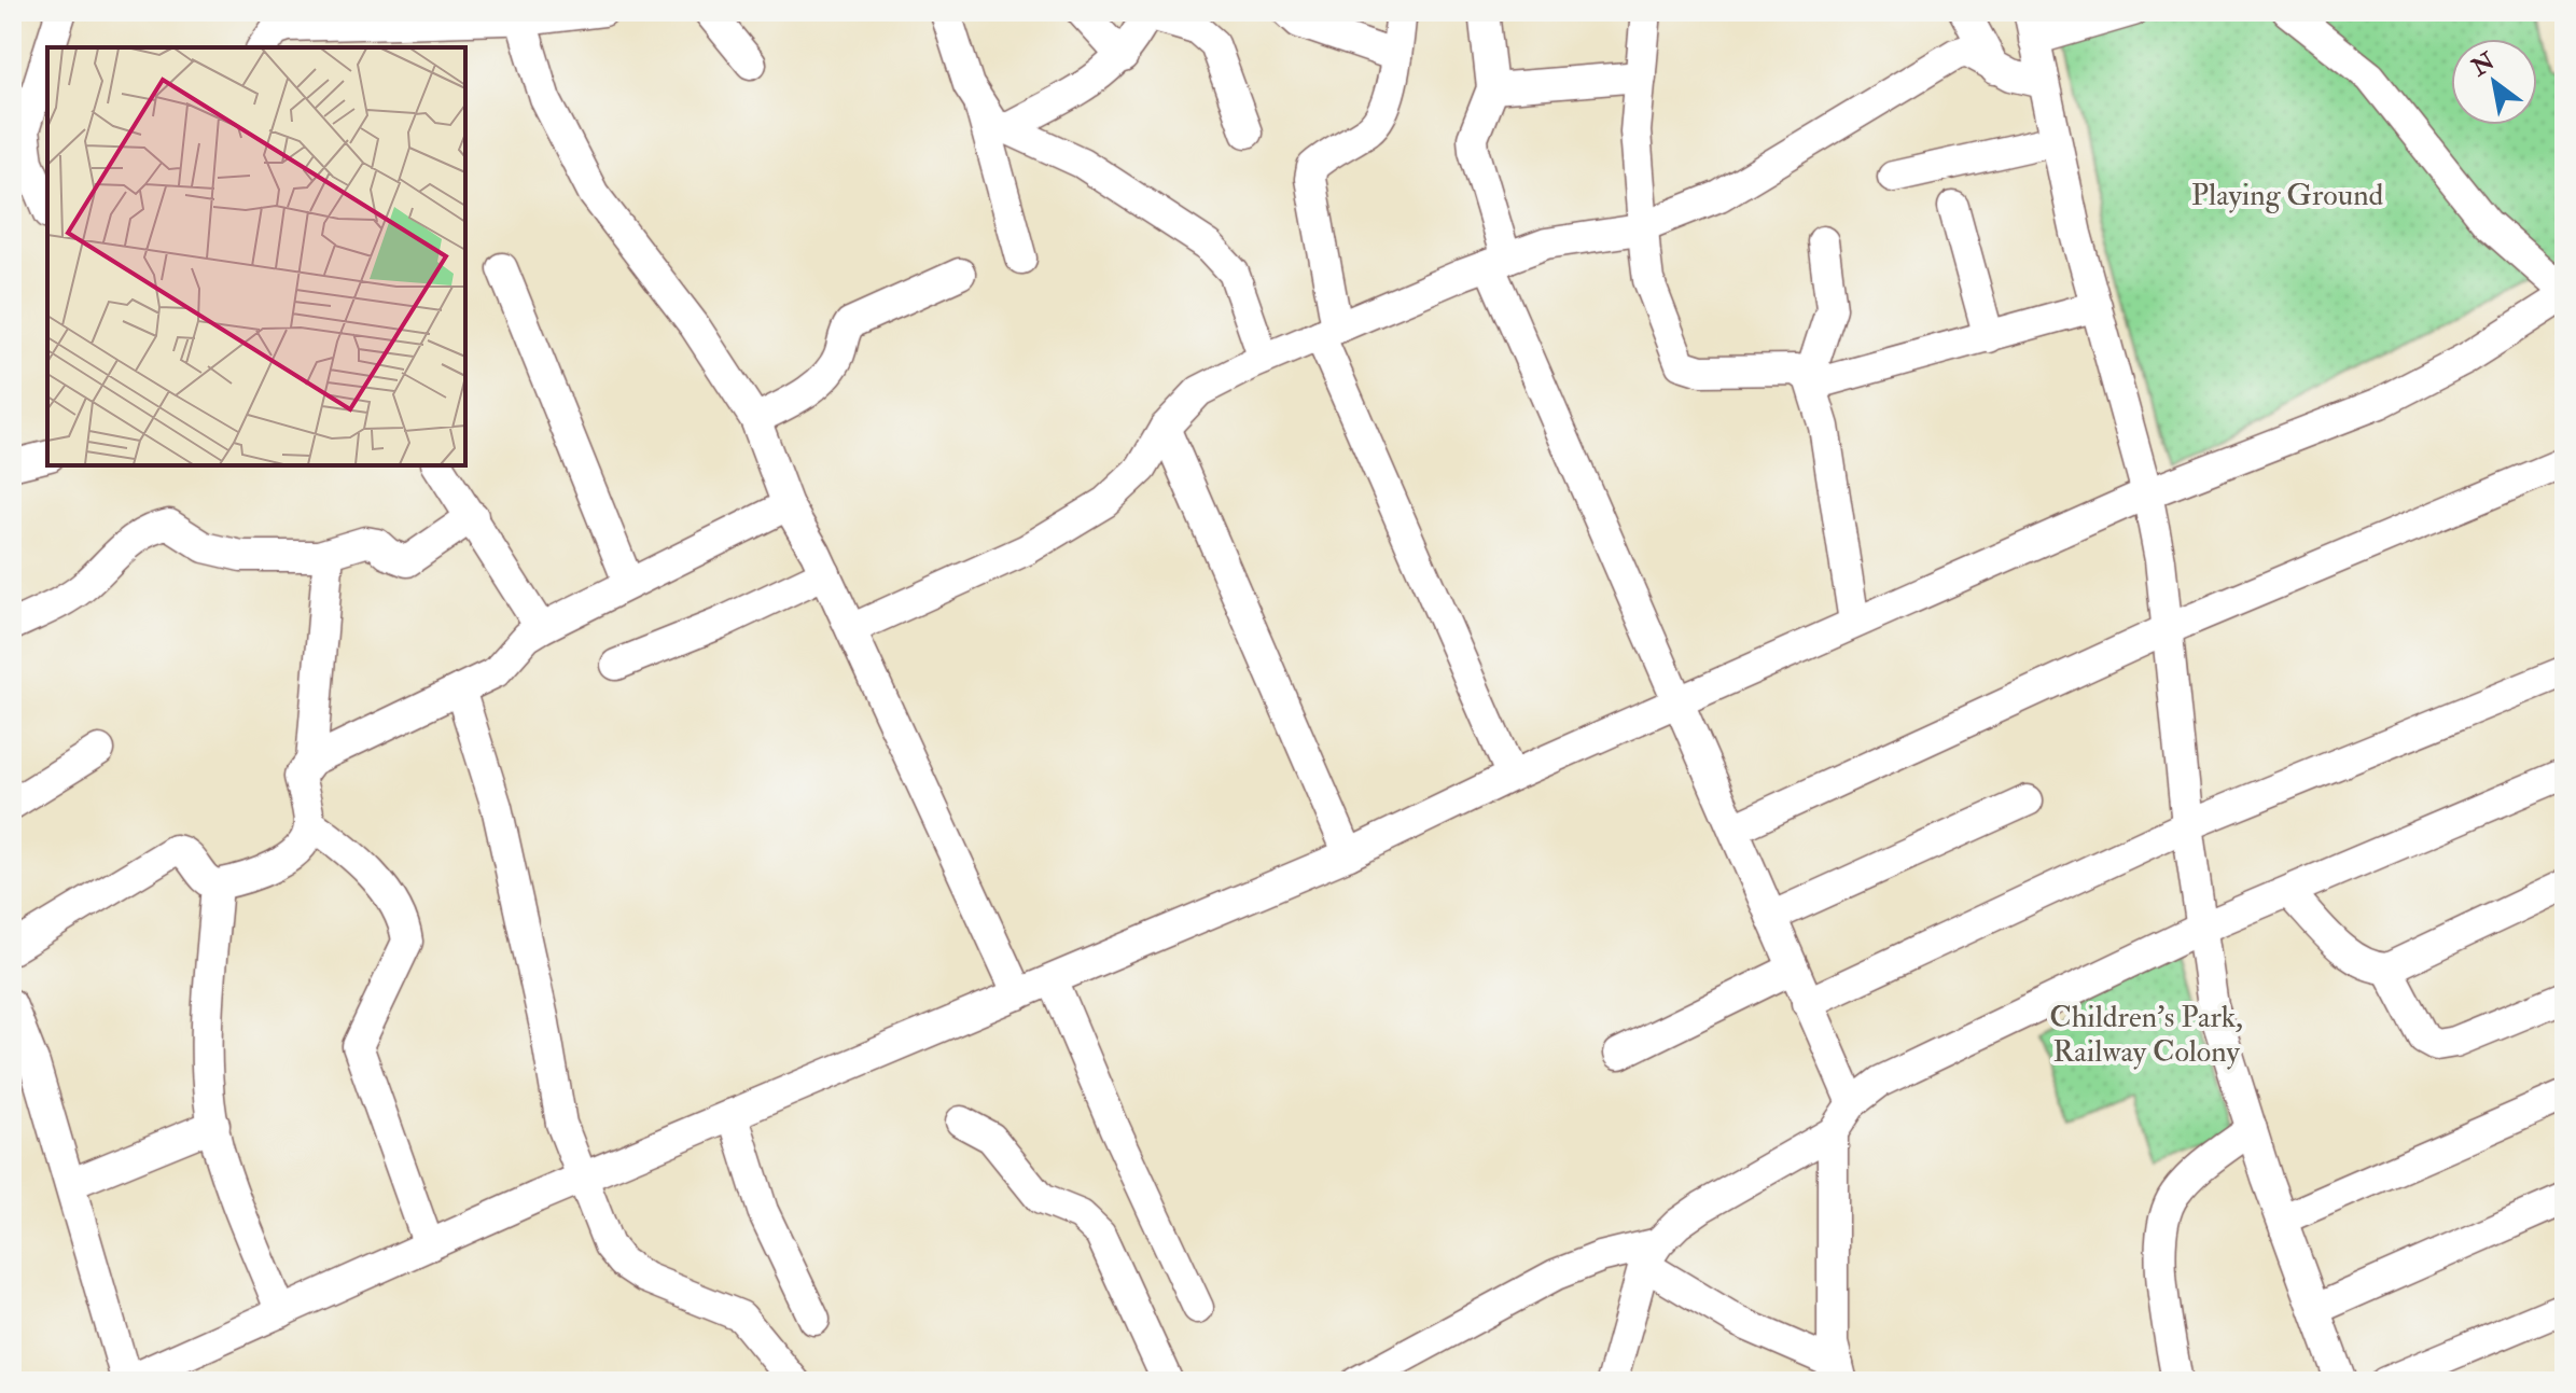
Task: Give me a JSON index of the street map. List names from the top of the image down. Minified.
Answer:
{"parks":["Playing Ground","Children's Park, Railway Colony"],"north":"top left"}
